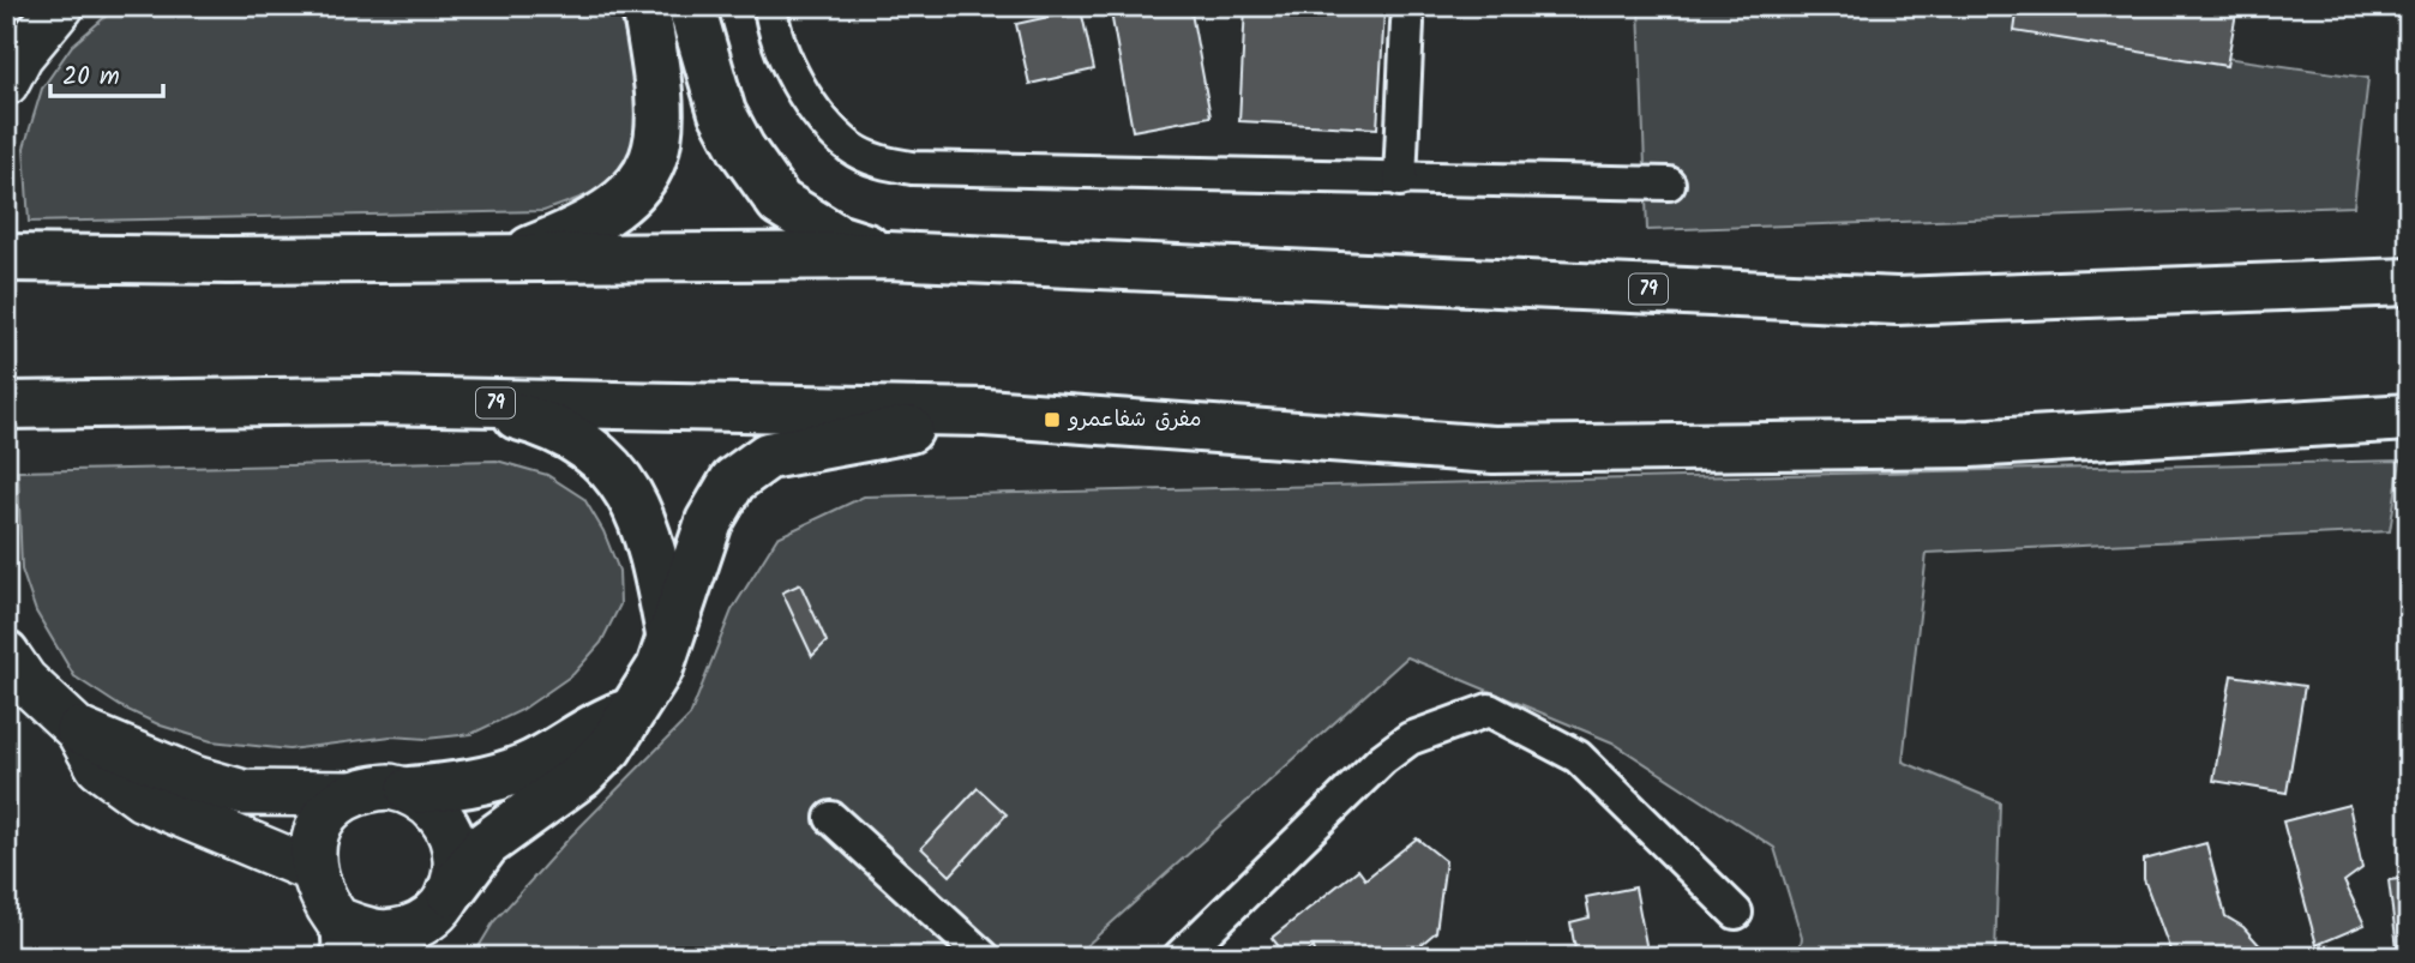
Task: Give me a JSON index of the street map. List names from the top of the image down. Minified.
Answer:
{"streets":{"highway":["79"]},"places":{"transit":["مفرق شفاعمرو"]},"scale_bar":"20 m"}
